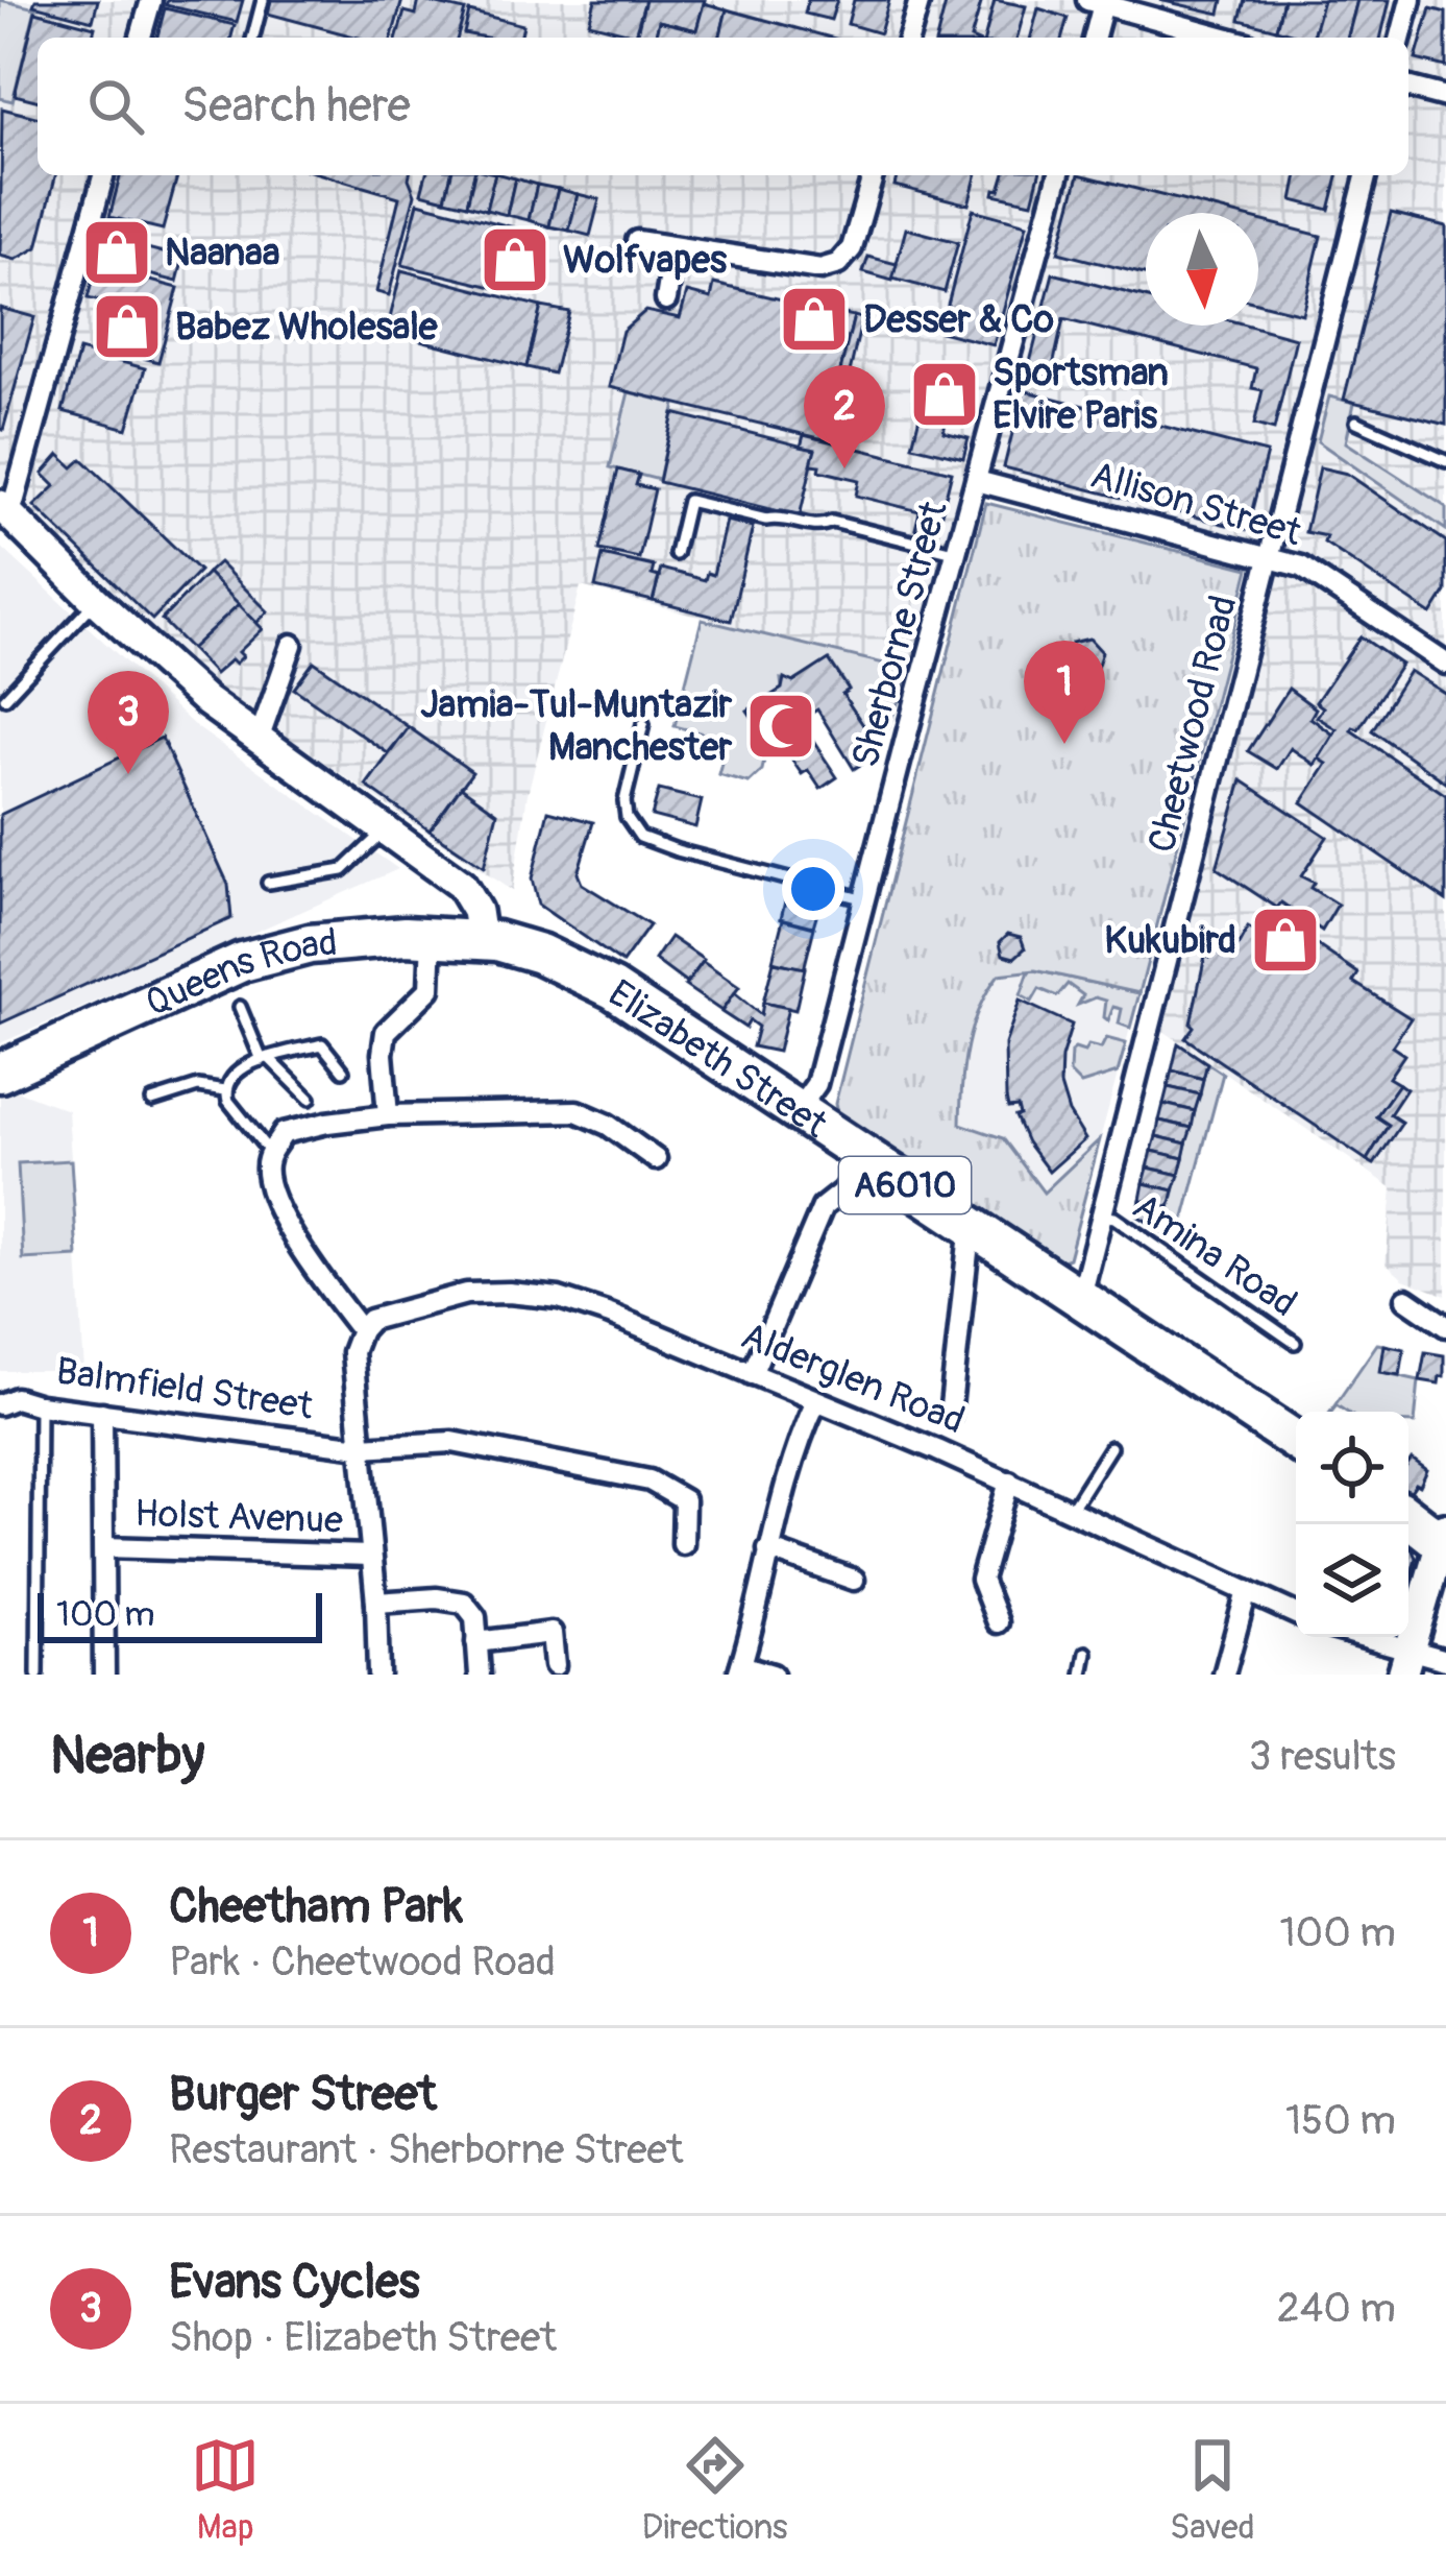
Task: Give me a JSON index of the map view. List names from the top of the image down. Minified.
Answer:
{"streets":{"highway":["Queens Road","Elizabeth Street","A6010"],"street":["Allison Street","Sherborne Street","Cheetwood Road","Alderglen Road","Balmfield Street","Holst Avenue"],"lane":["Amina Road"]},"crossings":[["Allison Street","Sherborne Street"],["Allison Street","Cheetwood Road"],["Sherborne Street","Elizabeth Street"],["Cheetwood Road","Elizabeth Street"],["Cheetwood Road","Amina Road"],["Queens Road","Elizabeth Street"]],"places":{"shop":["Naanaa","Wolfvapes","Desser & Co","Babez Wholesale","Sportsman Elvire Paris","Kukubird"],"mosque":["Jamia-Tul-Muntazir Manchester"]},"scale_bar":"100 m","north":"bottom","page":{"search":"Search here","pins":["2","1","3"],"scale":"100 m","heading":["Nearby","3 results"],"list":[{"mark":"1","name":"Cheetham Park","note":"Park · Cheetwood Road","value":"100 m"},{"mark":"2","name":"Burger Street","note":"Restaurant · Sherborne Street","value":"150 m"},{"mark":"3","name":"Evans Cycles","note":"Shop · Elizabeth Street","value":"240 m"}],"nav":["Map","Directions","Saved"]}}
